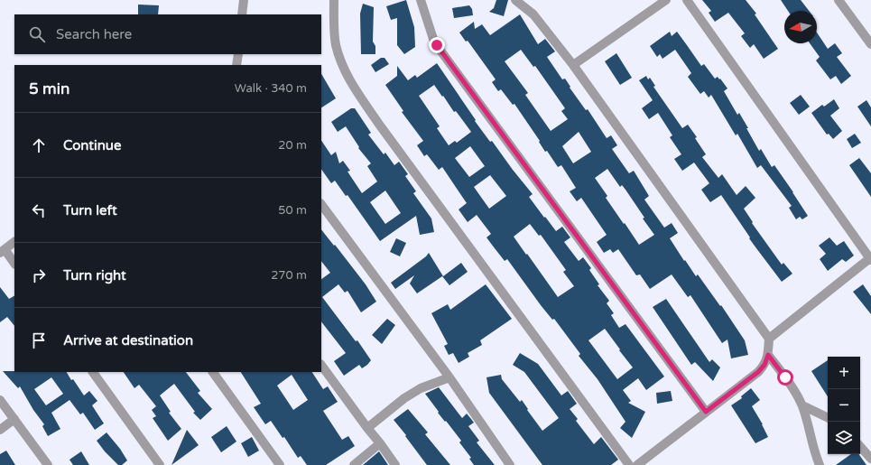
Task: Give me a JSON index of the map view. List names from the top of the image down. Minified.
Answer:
{"north":"left","page":{"search":"Search here","heading":["5 min","Walk · 340 m"],"list":[["Continue","20 m"],["Turn left","50 m"],["Turn right","270 m"],"Arrive at destination"],"map_buttons":["+","−"]}}
